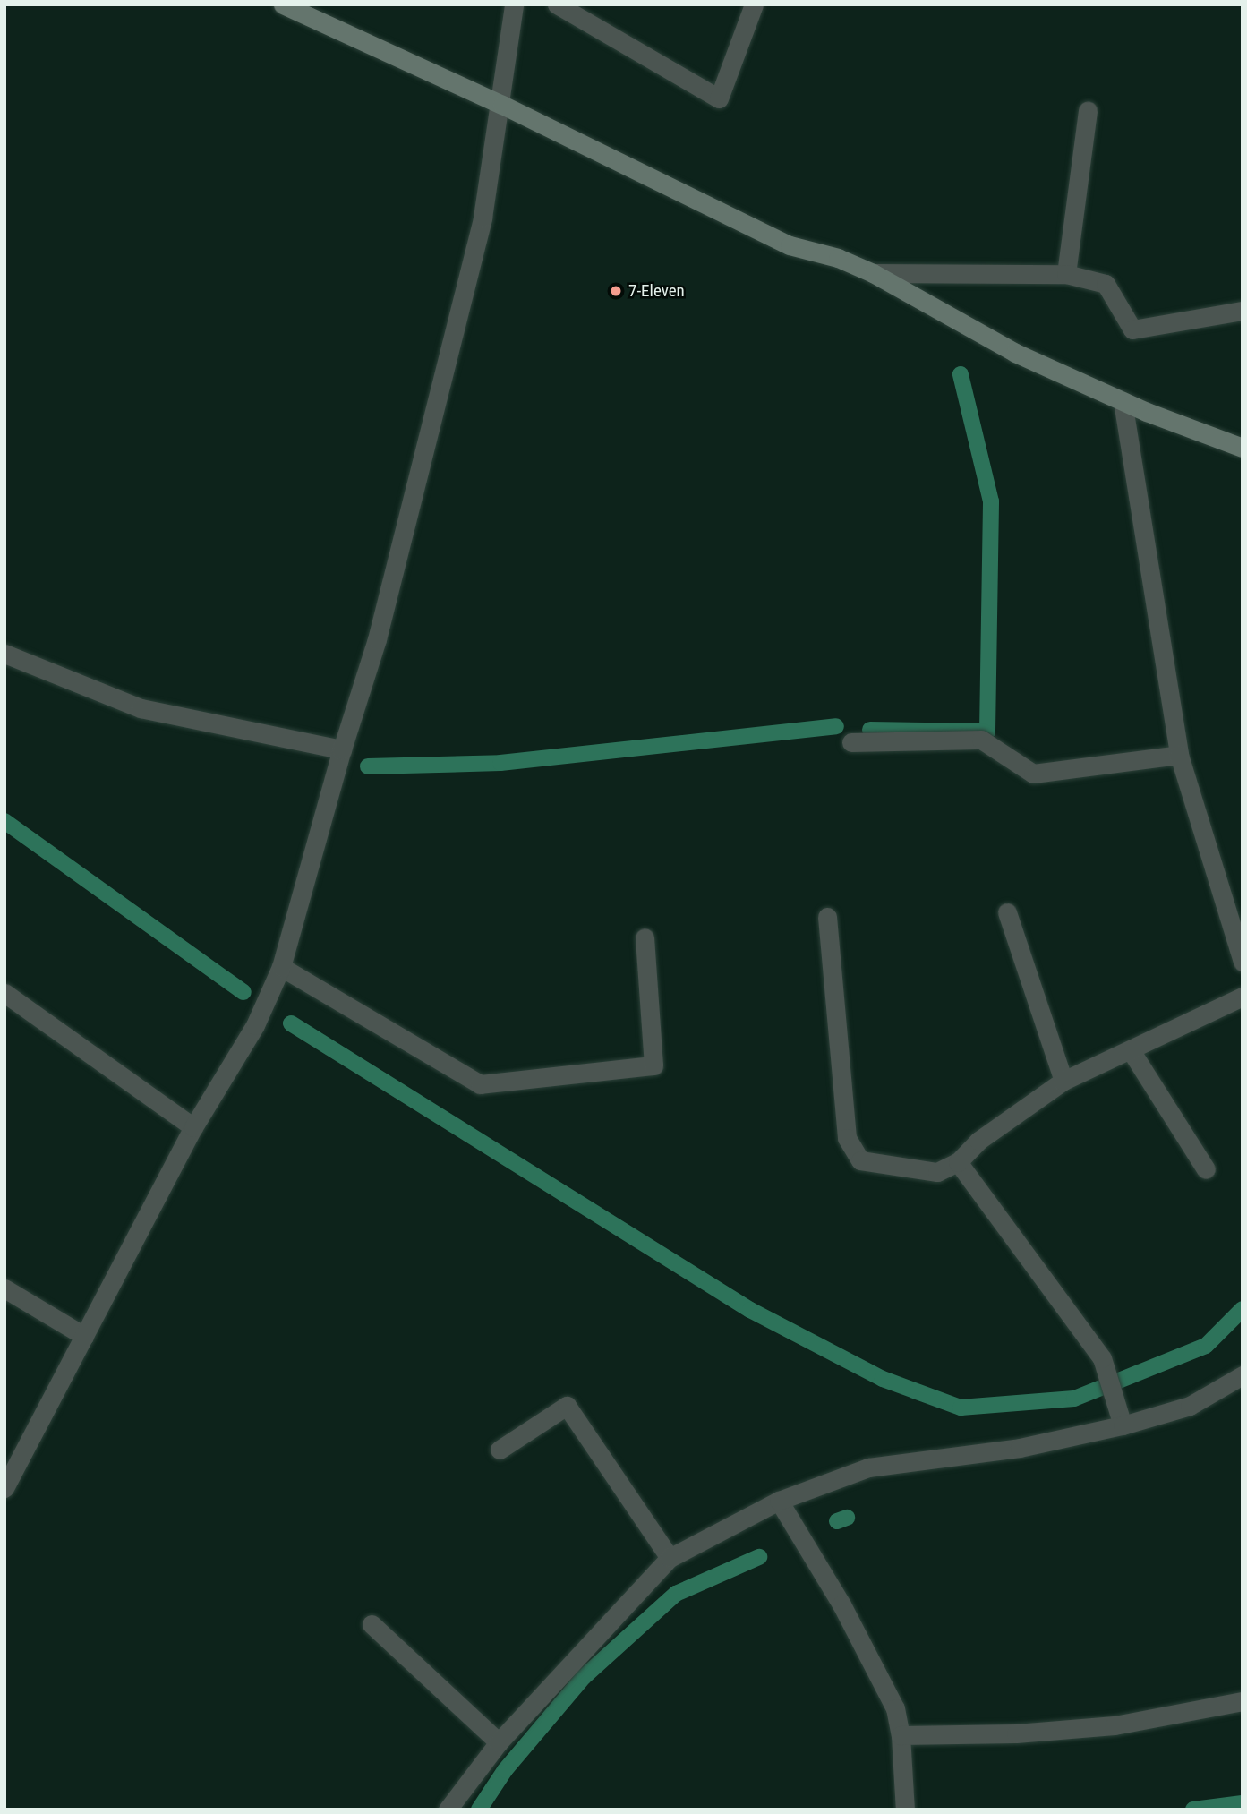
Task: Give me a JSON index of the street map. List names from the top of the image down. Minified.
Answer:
{"places":["7-Eleven"]}
